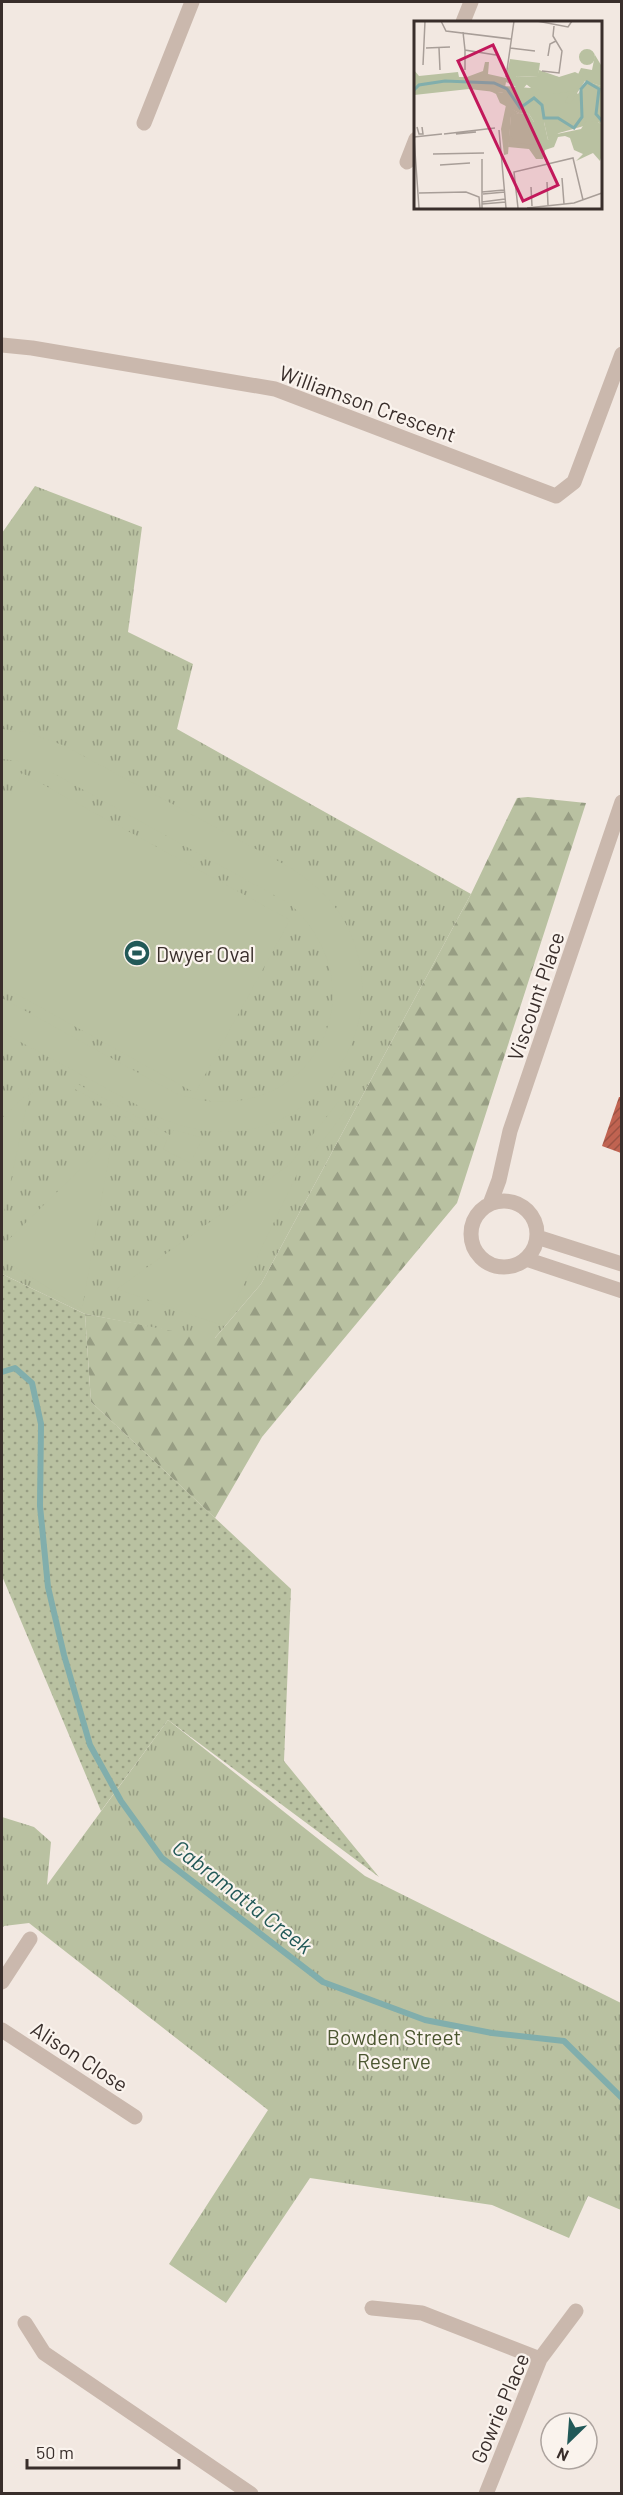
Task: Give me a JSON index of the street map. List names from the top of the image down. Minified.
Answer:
{"streets":{"street":["Williamson Crescent","Viscount Place","Alison Close","Gowrie Place"]},"water":["Cabramatta Creek"],"parks":["Bowden Street Reserve"],"places":{"sports":["Dwyer Oval"]},"scale_bar":"50 m","north":"bottom left"}
